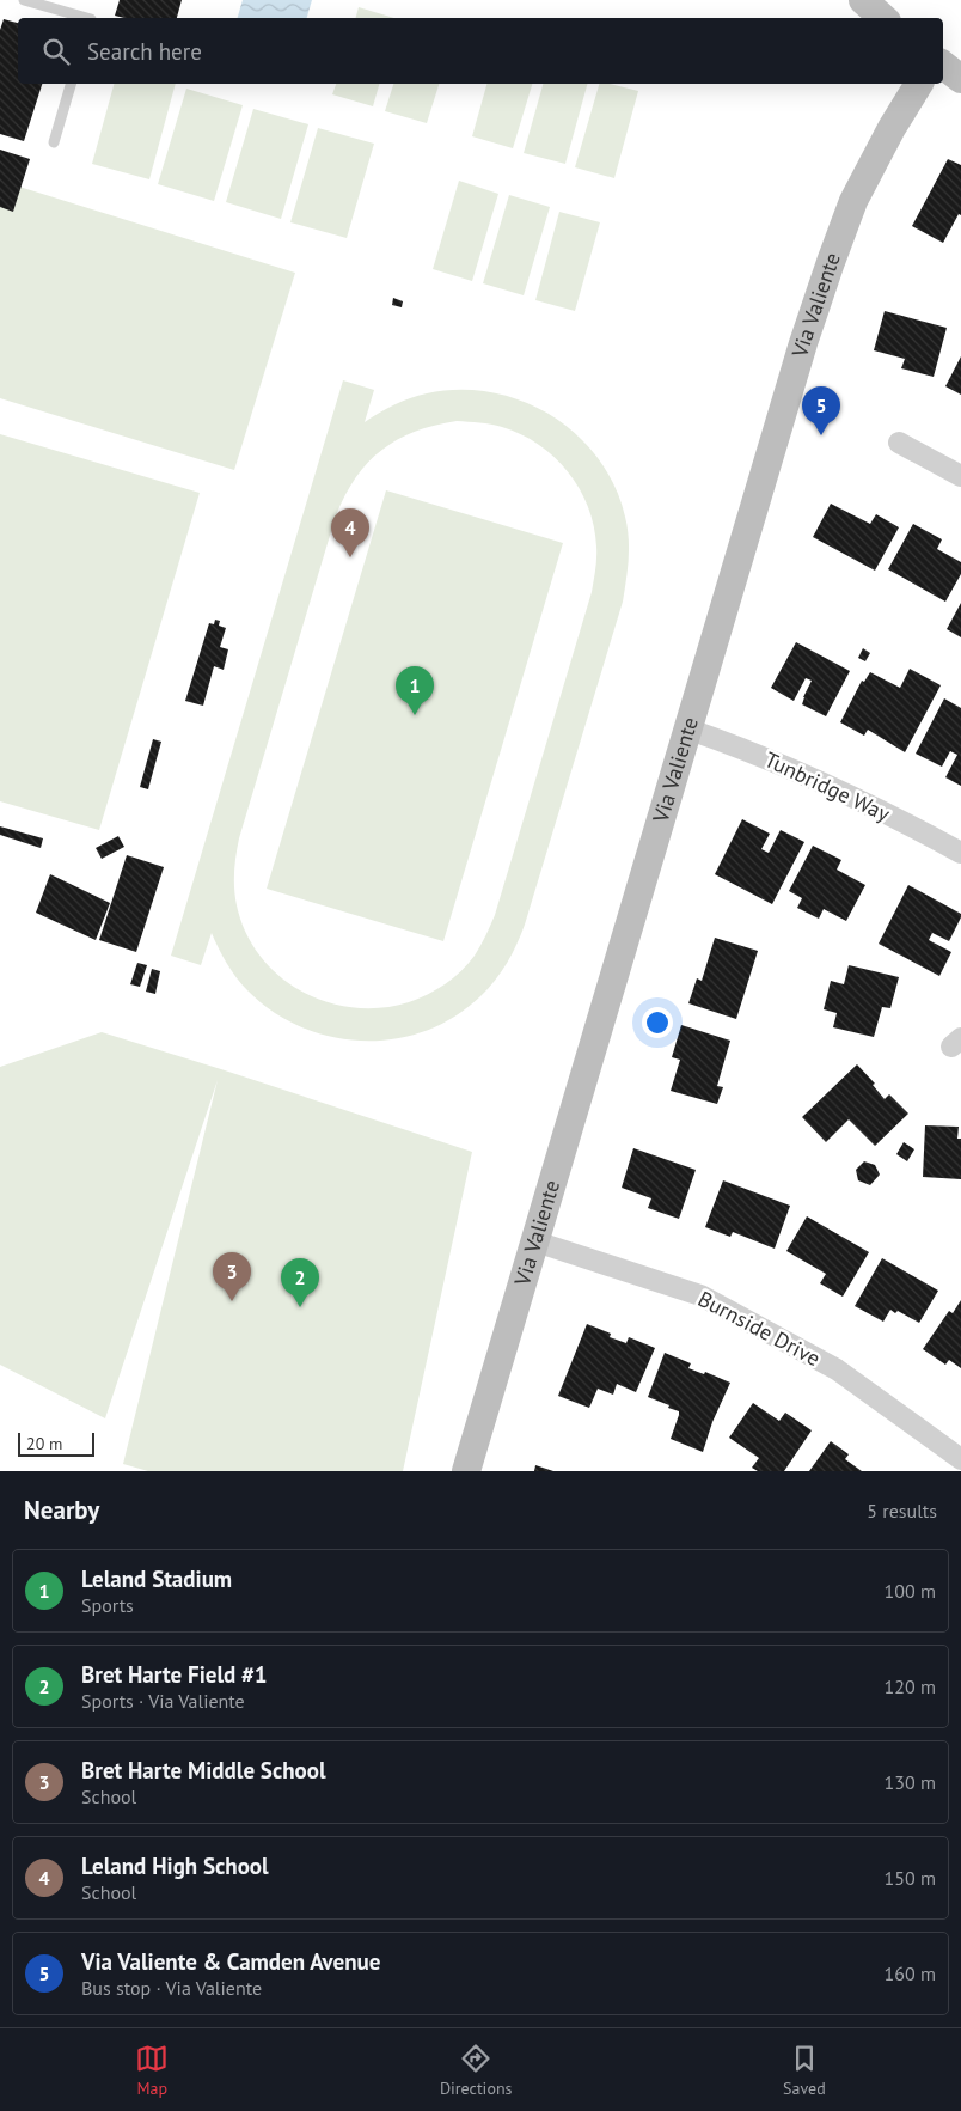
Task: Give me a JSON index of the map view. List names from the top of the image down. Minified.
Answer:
{"streets":{"street":["Via Valiente","Tunbridge Way","Burnside Drive"]},"crossings":[["Via Valiente","Tunbridge Way"],["Via Valiente","Burnside Drive"]],"scale_bar":"20 m","page":{"search":"Search here","pins":["5","4","1","3","2"],"scale":"20 m","heading":["Nearby","5 results"],"list":[{"mark":"1","name":"Leland Stadium","note":"Sports","value":"100 m"},{"mark":"2","name":"Bret Harte Field #1","note":"Sports · Via Valiente","value":"120 m"},{"mark":"3","name":"Bret Harte Middle School","note":"School","value":"130 m"},{"mark":"4","name":"Leland High School","note":"School","value":"150 m"},{"mark":"5","name":"Via Valiente & Camden Avenue","note":"Bus stop · Via Valiente","value":"160 m"}],"nav":["Map","Directions","Saved"]}}
